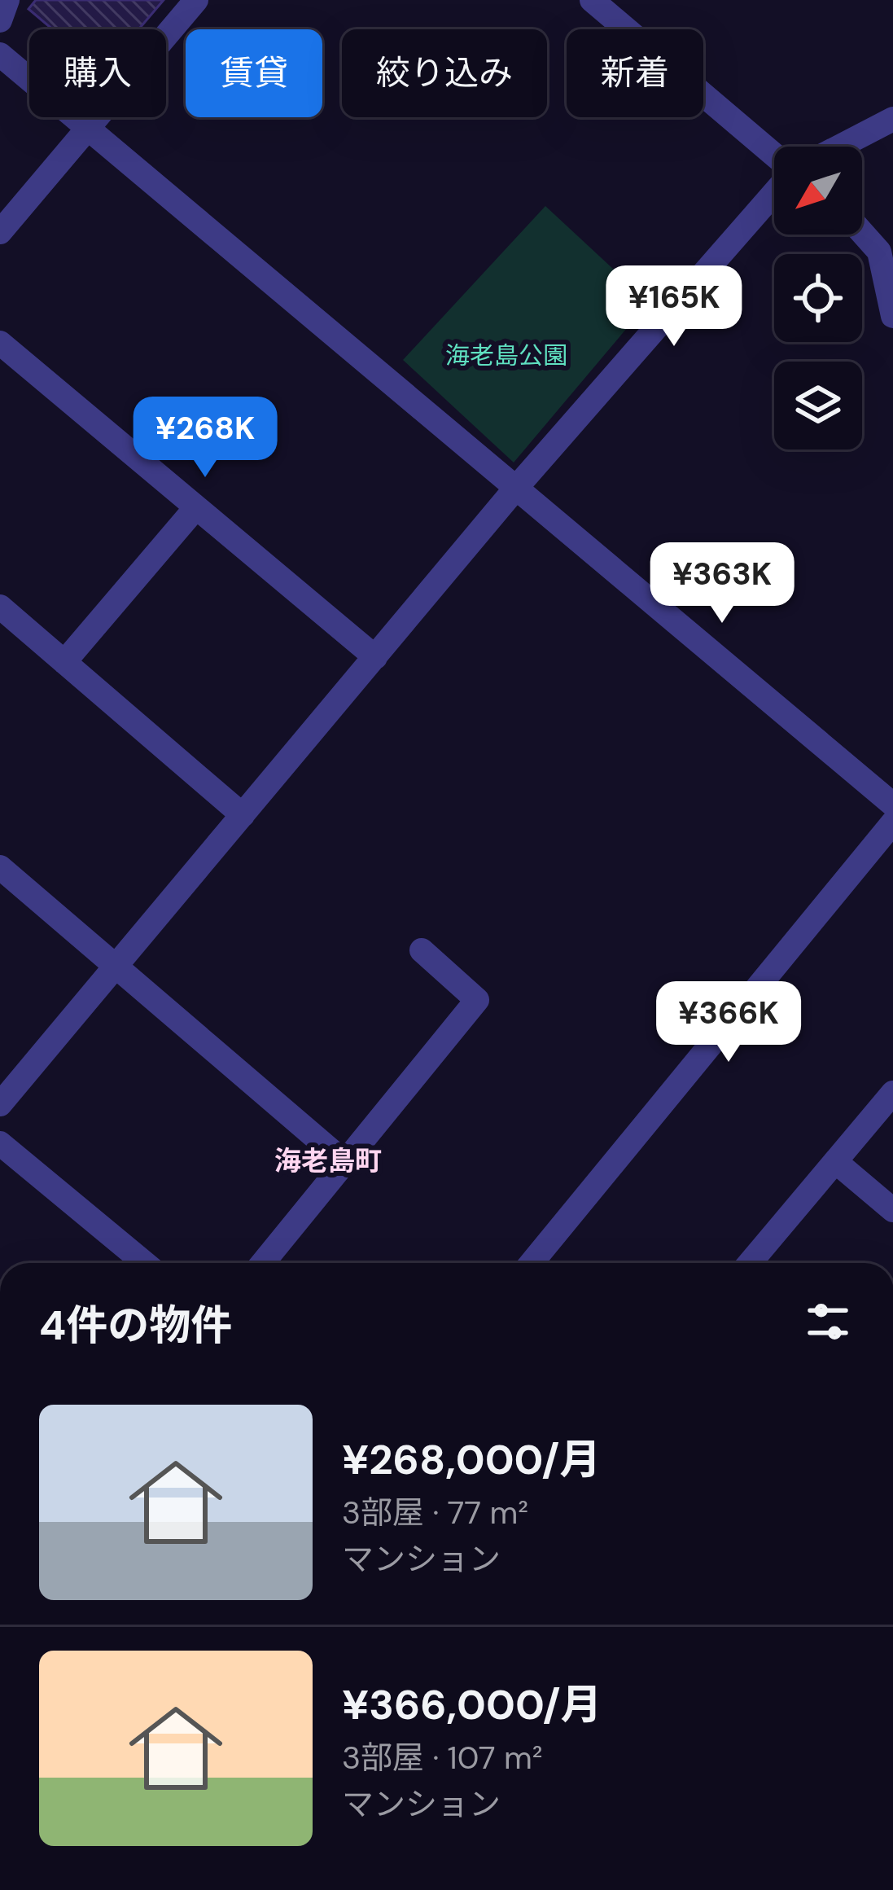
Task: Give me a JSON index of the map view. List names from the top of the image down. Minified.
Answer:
{"districts":["海老島町"],"parks":["海老島公園"],"north":"bottom left","page":{"chip":["購入","賃貸","絞り込み","新着"],"price":["¥165K","¥268K","¥363K","¥366K"],"heading":"4件の物件","list":[{"name":"¥268,000/月","note":"3部屋 · 77 m² · マンション"},{"name":"¥366,000/月","note":"3部屋 · 107 m² · マンション"}]}}
